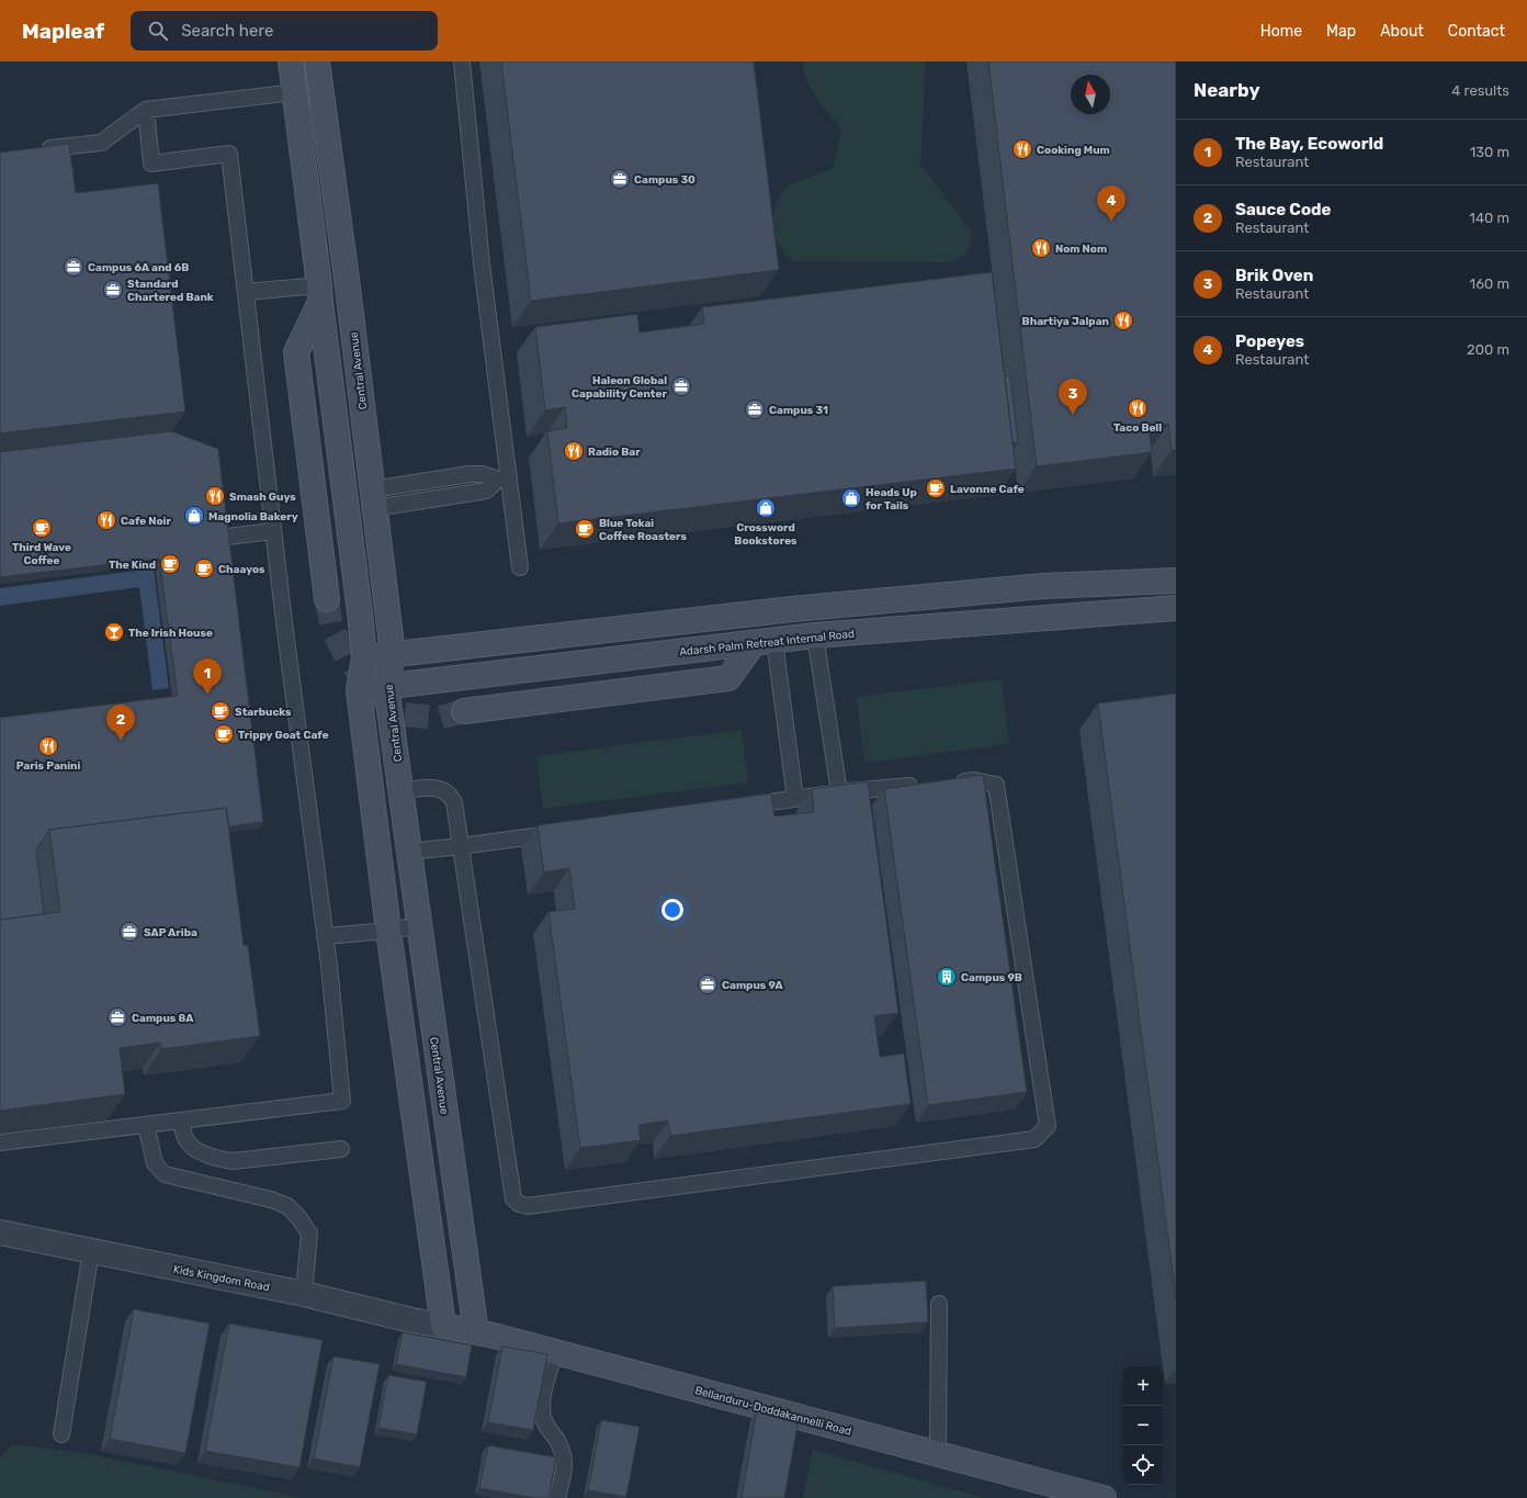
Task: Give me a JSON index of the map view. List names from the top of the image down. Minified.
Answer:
{"streets":{"street":["Central Avenue","Adarsh Palm Retreat Internal Road","Kids Kingdom Road","Bellanduru-Doddakannelli Road"]},"crossings":[["Central Avenue","Adarsh Palm Retreat Internal Road"],["Central Avenue","Bellanduru-Doddakannelli Road"],["Kids Kingdom Road","Bellanduru-Doddakannelli Road"]],"places":{"restaurant":["Cooking Mum","Nom Nom","Bhartiya Jalpan","Taco Bell","Radio Bar","Smash Guys","Cafe Noir","Paris Panini"],"office":["Campus 30","Campus 6A and 6B","Standard Chartered Bank","Haleon Global Capability Center","Campus 31","SAP Ariba","Campus 9A","Campus 8A"],"cafe":["Lavonne Cafe","Third Wave Coffee","Blue Tokai Coffee Roasters","The Kind","Chaayos","Starbucks","Trippy Goat Cafe"],"shop":["Heads Up for Tails","Crossword Bookstores","Magnolia Bakery"],"bar":["The Irish House"],"building":["Campus 9B"]},"north":"top","page":{"header":"Mapleaf","search":"Search here","nav":["Home","Map","About","Contact"],"heading":["Nearby","4 results"],"list":[{"mark":"1","name":"The Bay, Ecoworld","note":"Restaurant","value":"130 m"},{"mark":"2","name":"Sauce Code","note":"Restaurant","value":"140 m"},{"mark":"3","name":"Brik Oven","note":"Restaurant","value":"160 m"},{"mark":"4","name":"Popeyes","note":"Restaurant","value":"200 m"}],"pins":["4","3","1","2"],"map_buttons":["+","−"]}}
